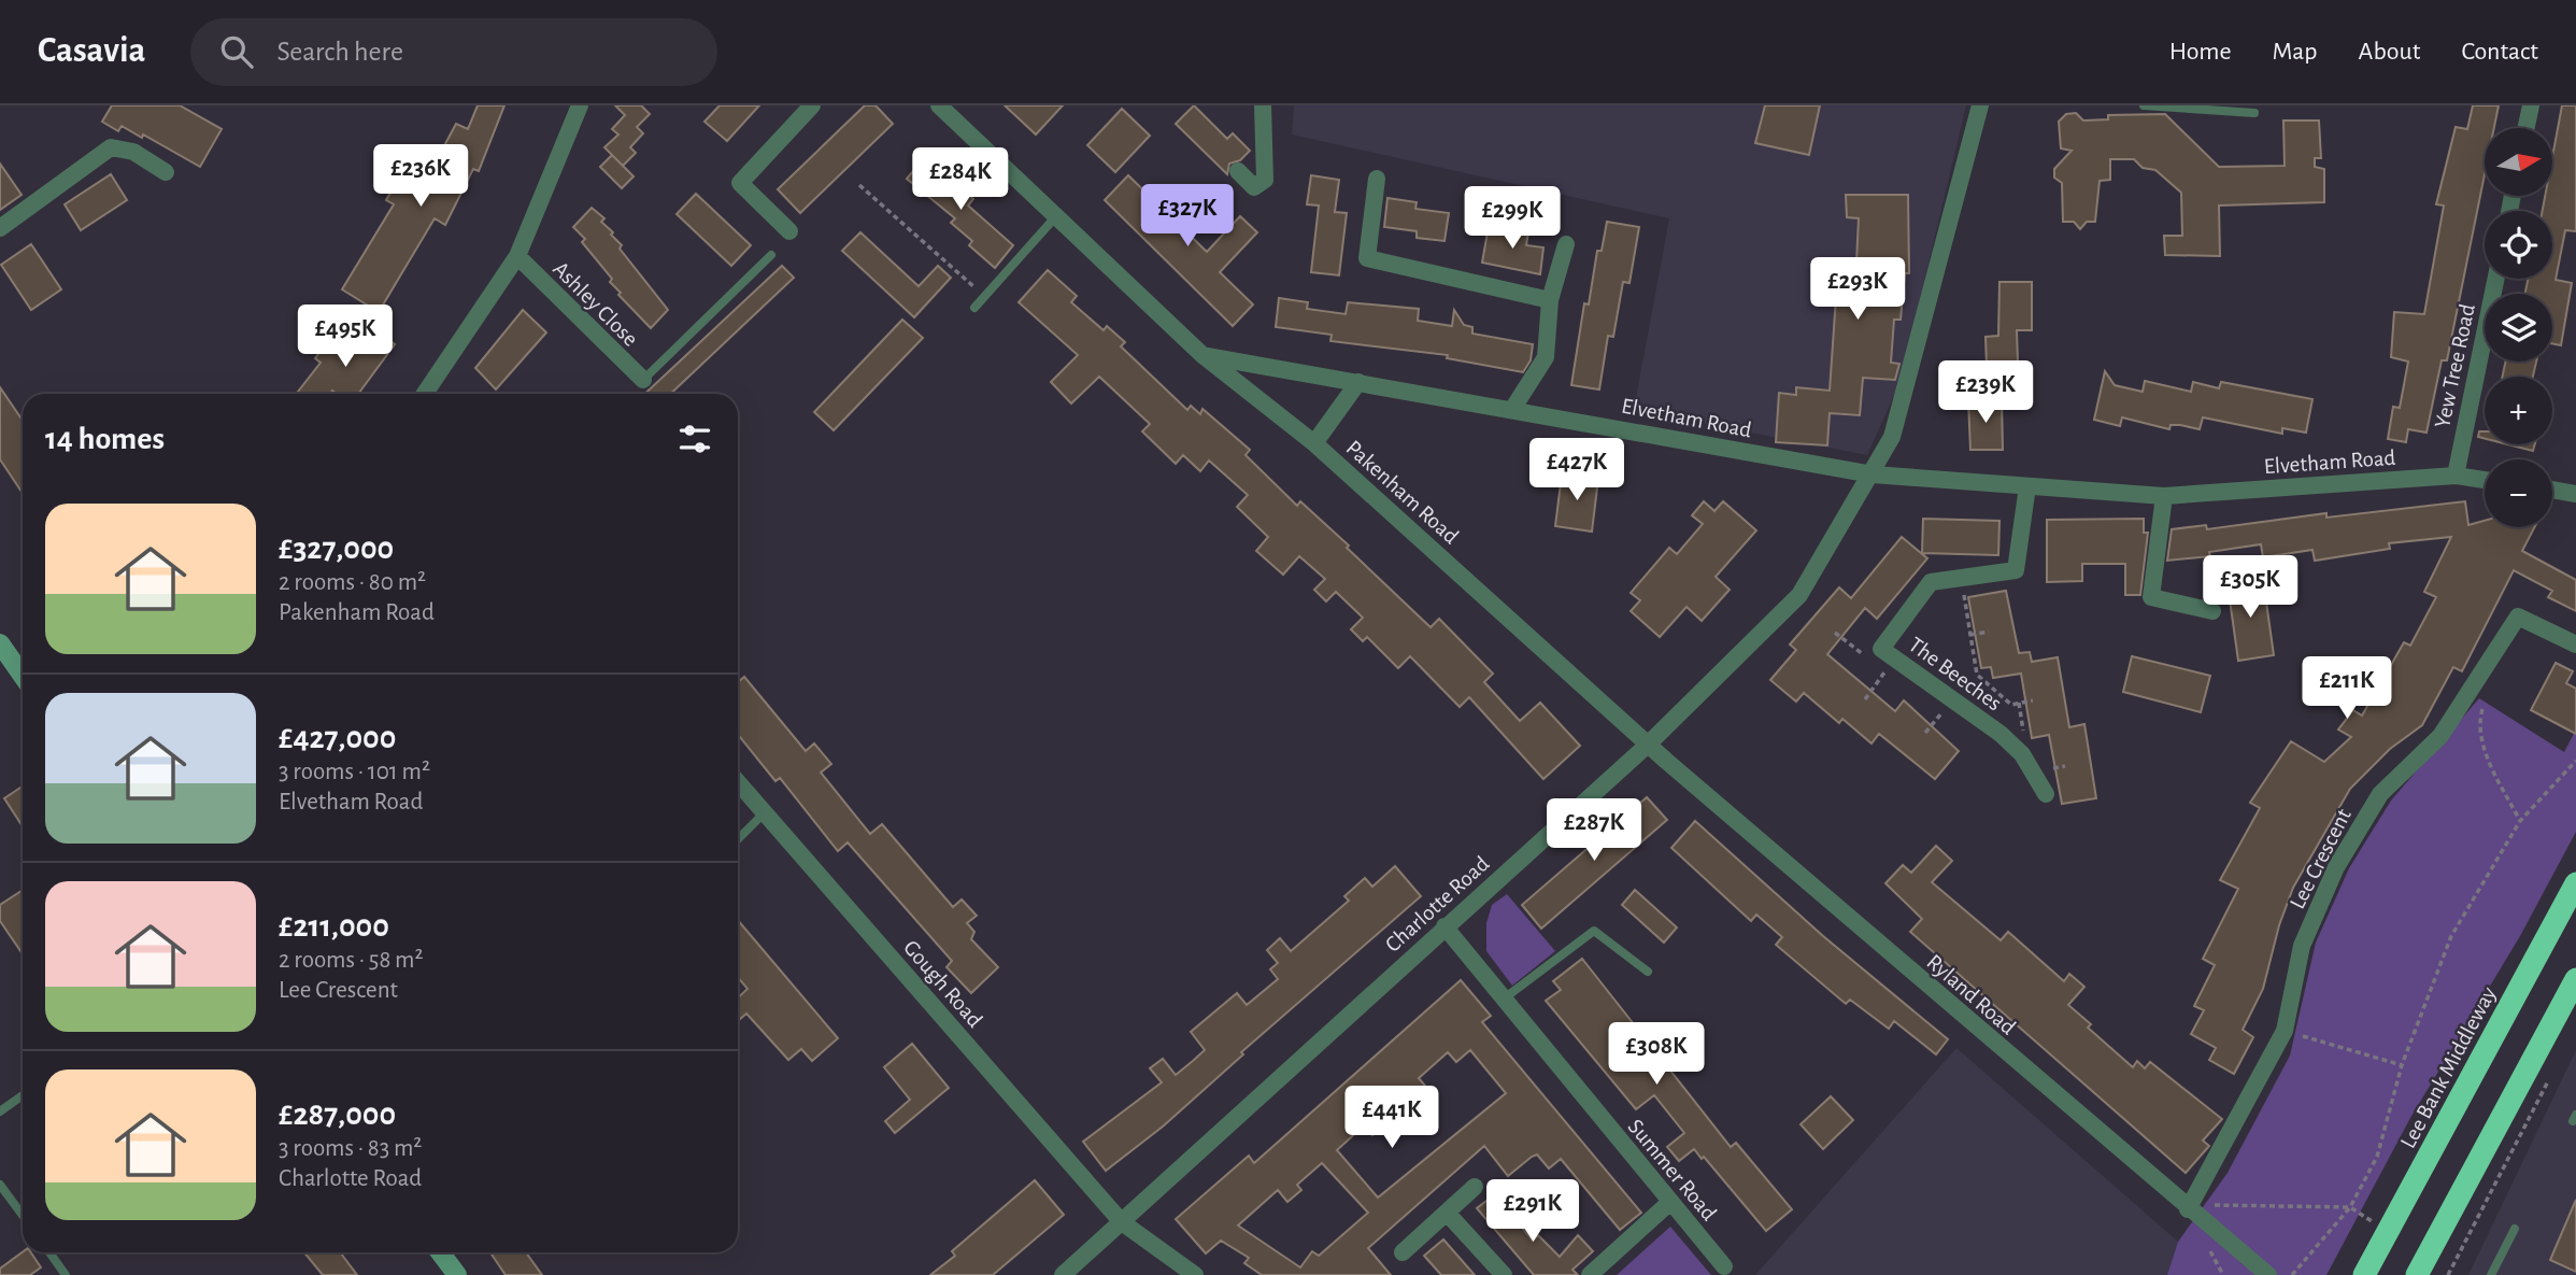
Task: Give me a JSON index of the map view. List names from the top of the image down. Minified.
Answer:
{"streets":{"highway":["Lee Bank Middleway"],"street":["Ashley Close","Yew Tree Road","Elvetham Road","Pakenham Road","The Beeches","Lee Crescent","Charlotte Road","Gough Road","Ryland Road","Summer Road"]},"crossings":[["Yew Tree Road","Elvetham Road"],["Elvetham Road","Pakenham Road"],["Elvetham Road","The Beeches"],["Elvetham Road","Charlotte Road"],["Pakenham Road","Charlotte Road"],["Pakenham Road","Ryland Road"],["Lee Crescent","Ryland Road"],["Charlotte Road","Gough Road"],["Charlotte Road","Ryland Road"],["Charlotte Road","Summer Road"]],"north":"right","page":{"header":"Casavia","search":"Search here","nav":["Home","Map","About","Contact"],"map_buttons":["+","−"],"price":["£236K","£284K","£327K","£299K","£293K","£495K","£239K","£427K","£305K","£211K","£287K","£308K","£441K","£291K"],"heading":"14 homes","list":[{"name":"£327,000","note":"2 rooms · 80 m² · Pakenham Road"},{"name":"£427,000","note":"3 rooms · 101 m² · Elvetham Road"},{"name":"£211,000","note":"2 rooms · 58 m² · Lee Crescent"},{"name":"£287,000","note":"3 rooms · 83 m² · Charlotte Road"}]}}
